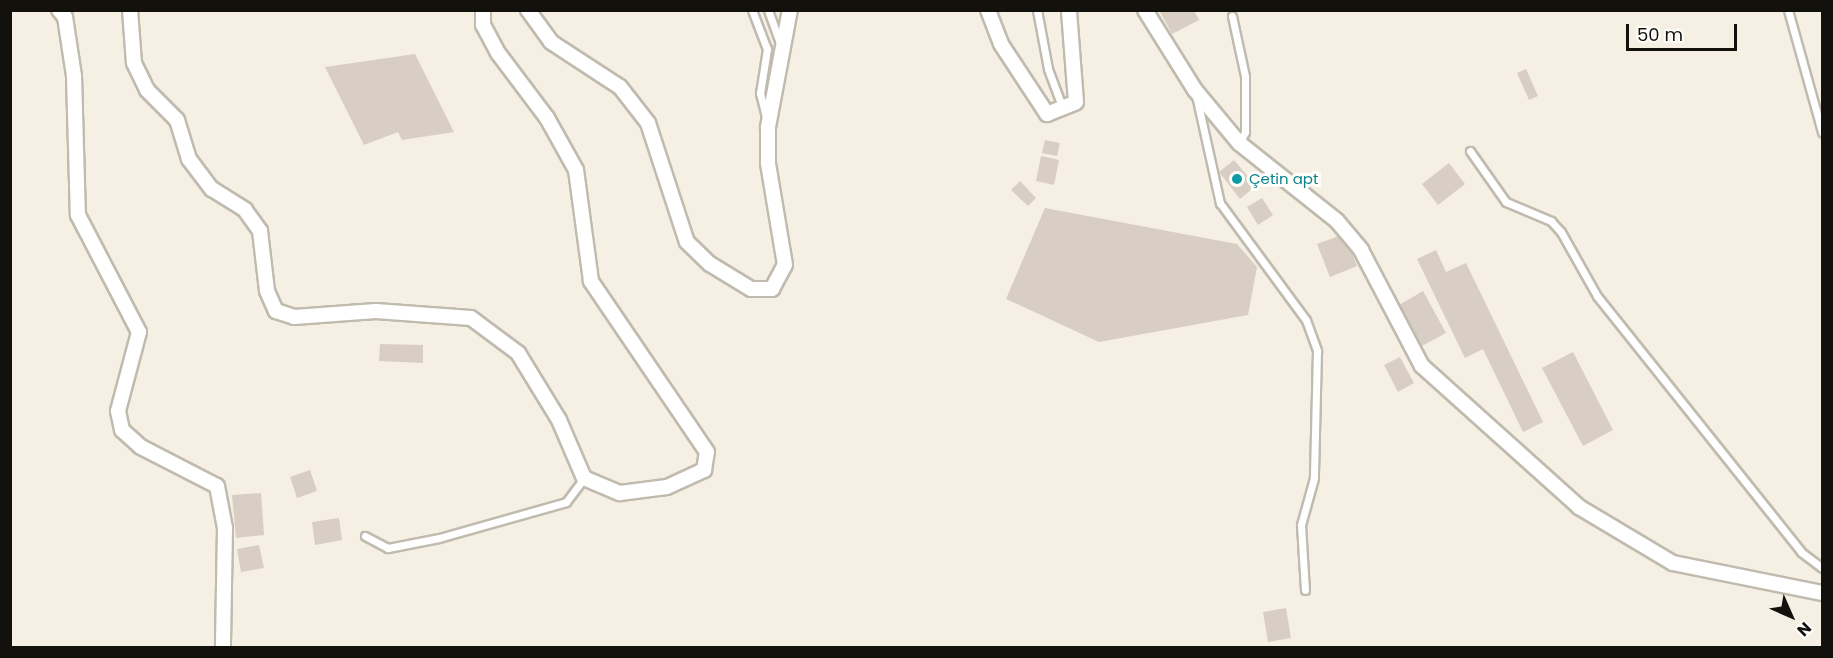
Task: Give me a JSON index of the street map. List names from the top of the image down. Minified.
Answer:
{"places":["Çetin apt"],"scale_bar":"50 m","north":"bottom right"}
